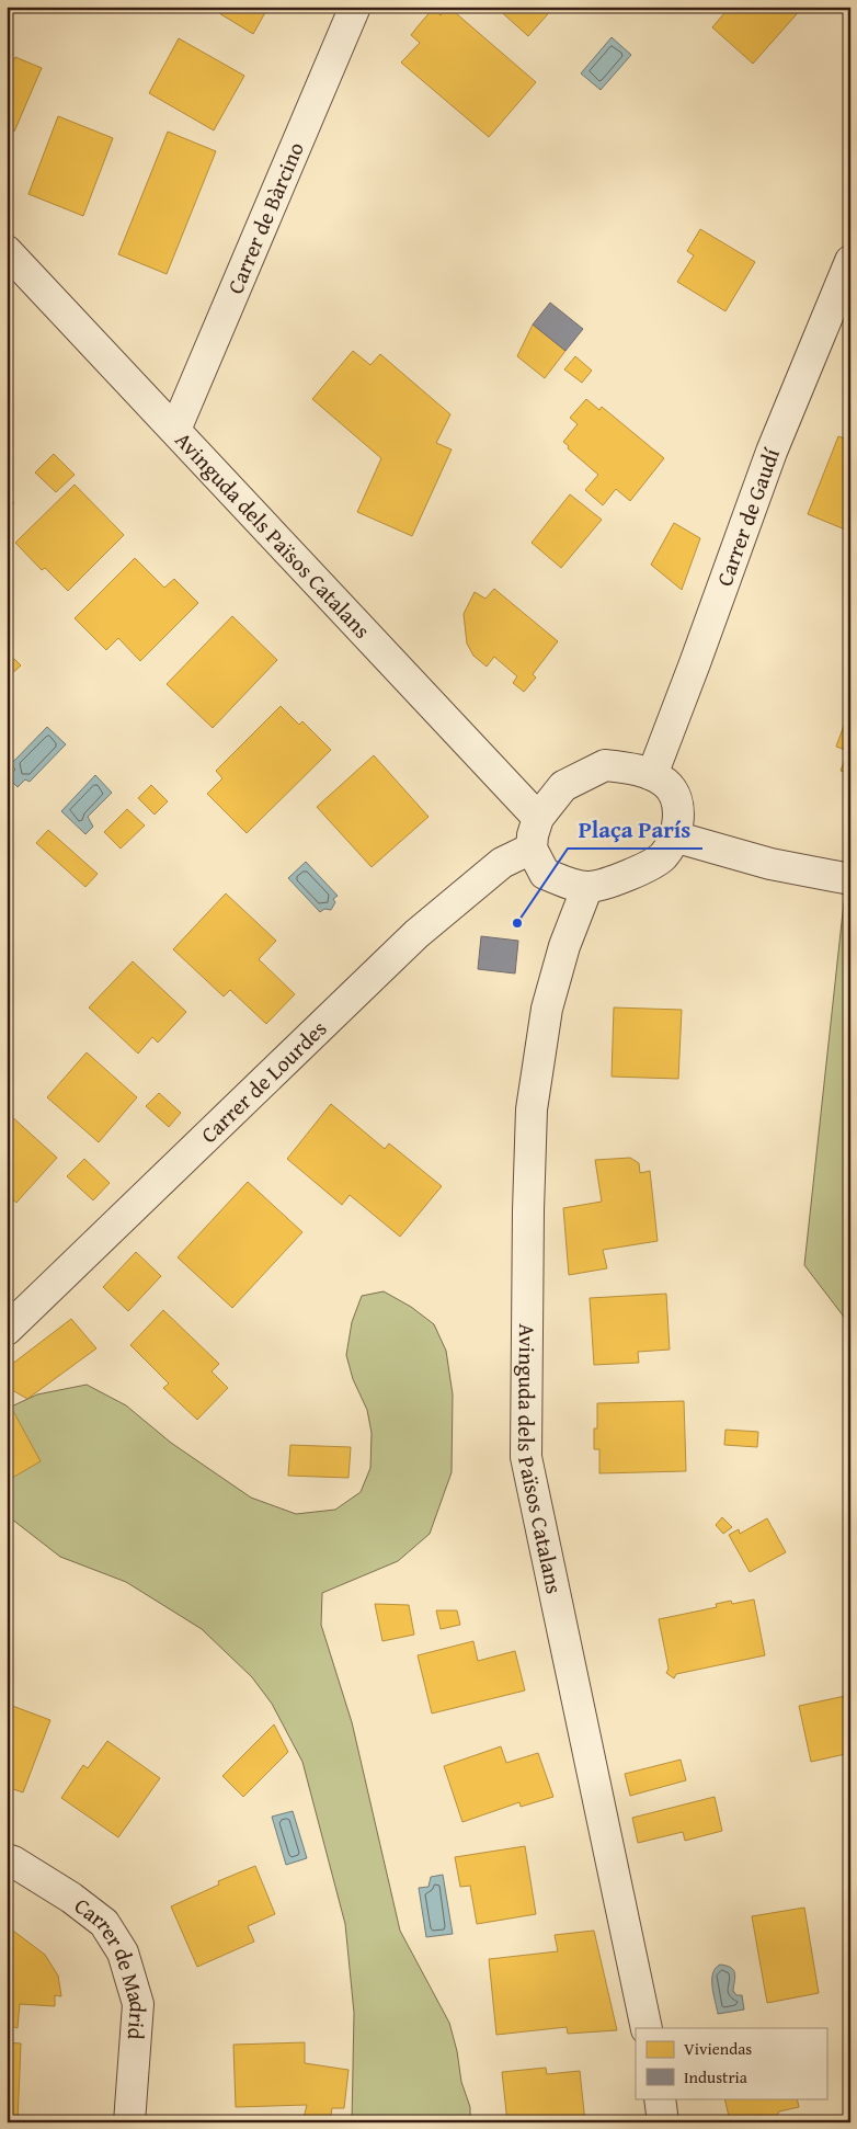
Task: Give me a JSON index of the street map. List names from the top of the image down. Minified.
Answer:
{"streets":{"street":["Carrer de Bàrcino","Carrer de Gaudí","Avinguda dels Països Catalans","Carrer de Lourdes","Carrer de Madrid"]},"crossings":[["Carrer de Bàrcino","Avinguda dels Països Catalans"],["Carrer de Gaudí","Avinguda dels Països Catalans"],["Carrer de Gaudí","Carrer de Lourdes"],["Avinguda dels Països Catalans","Carrer de Lourdes"]],"places":["Plaça París"],"legend":["Viviendas","Industria"]}
